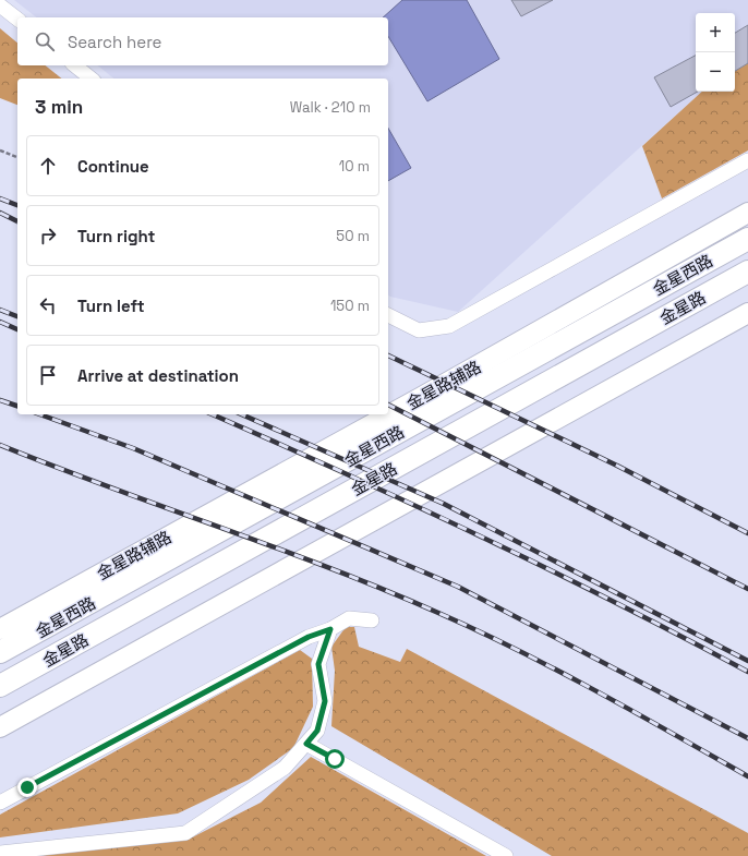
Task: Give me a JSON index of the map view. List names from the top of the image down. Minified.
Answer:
{"streets":{"main road":["金星西路","金星路"],"street":["金星路辅路"]},"page":{"map_buttons":["+","−"],"search":"Search here","heading":["3 min","Walk · 210 m"],"list":[["Continue","10 m"],["Turn right","50 m"],["Turn left","150 m"],"Arrive at destination"]}}
